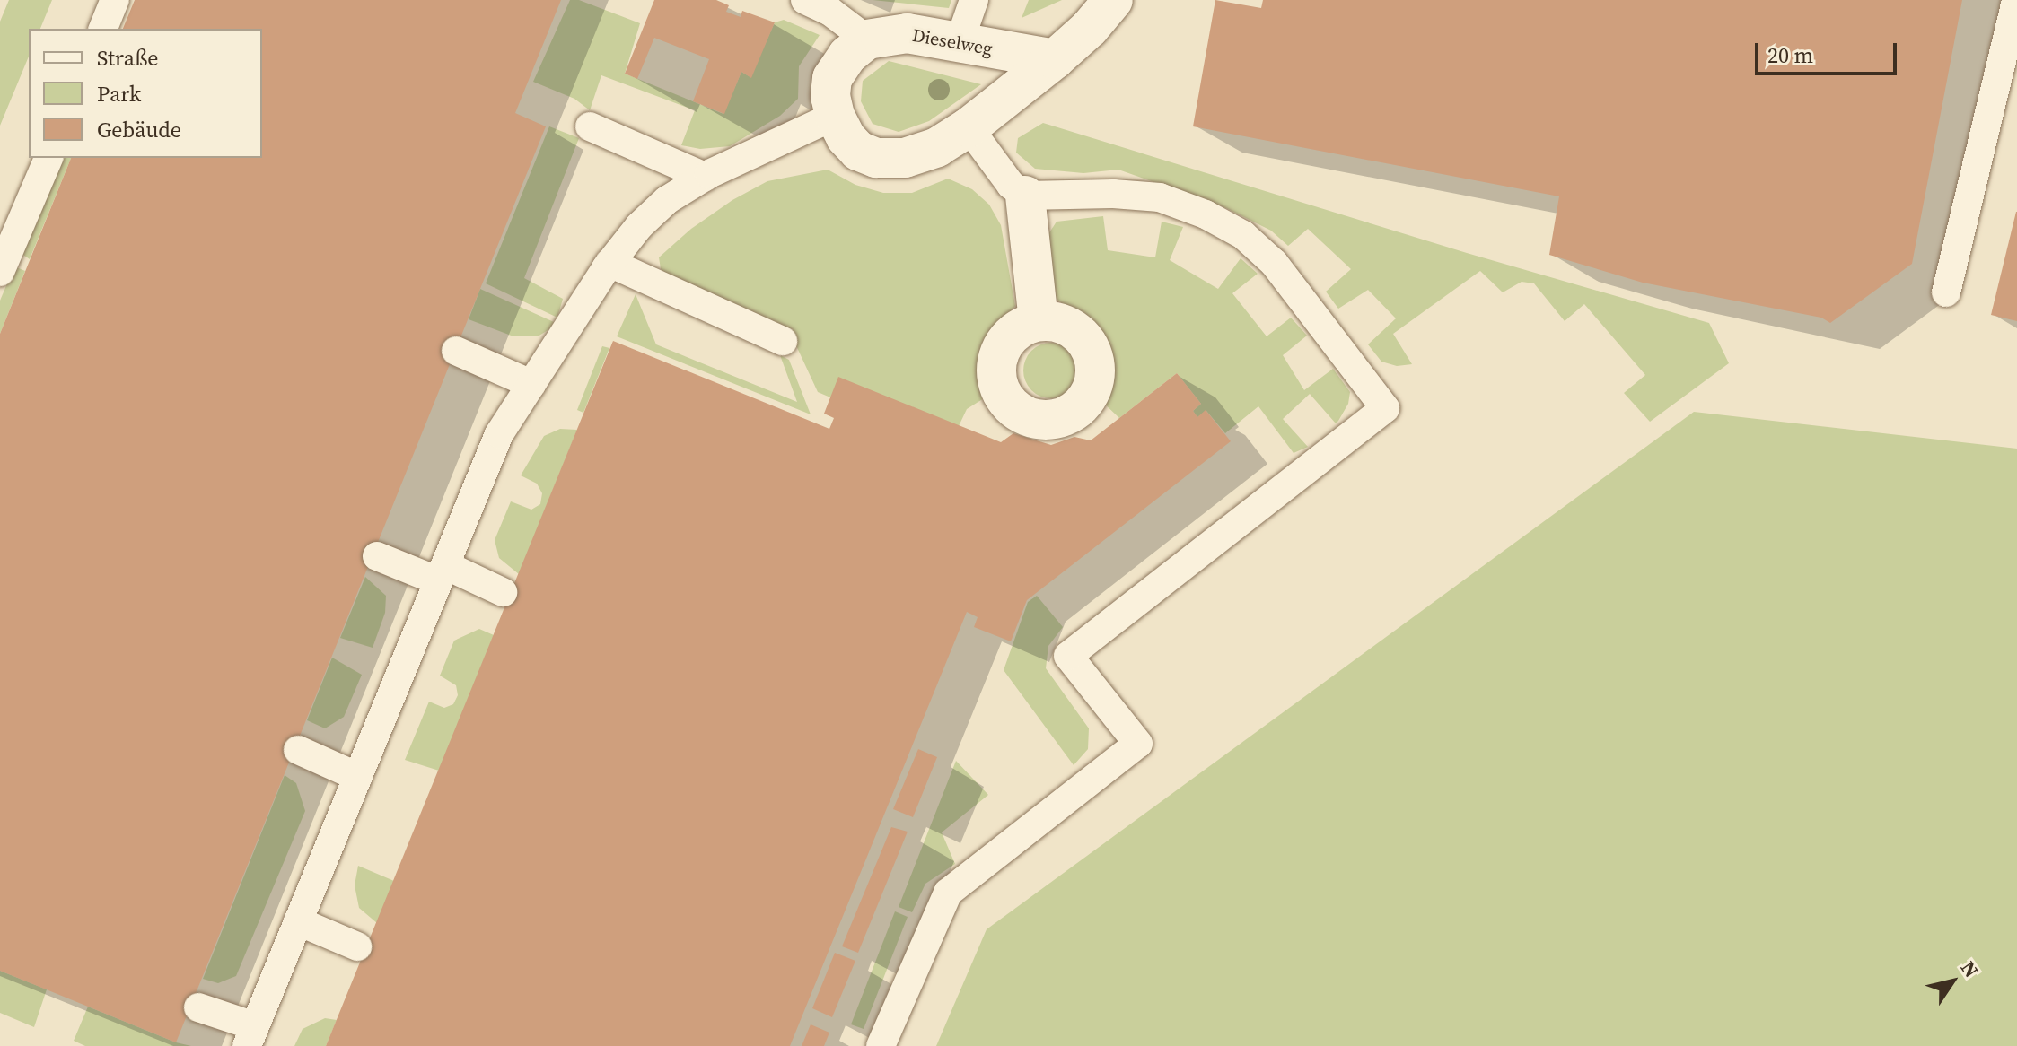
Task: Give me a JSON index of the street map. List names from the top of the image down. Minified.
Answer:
{"streets":{"street":["Dieselweg"]},"legend":["Straße","Park","Gebäude"],"scale_bar":"20 m","north":"top right"}
